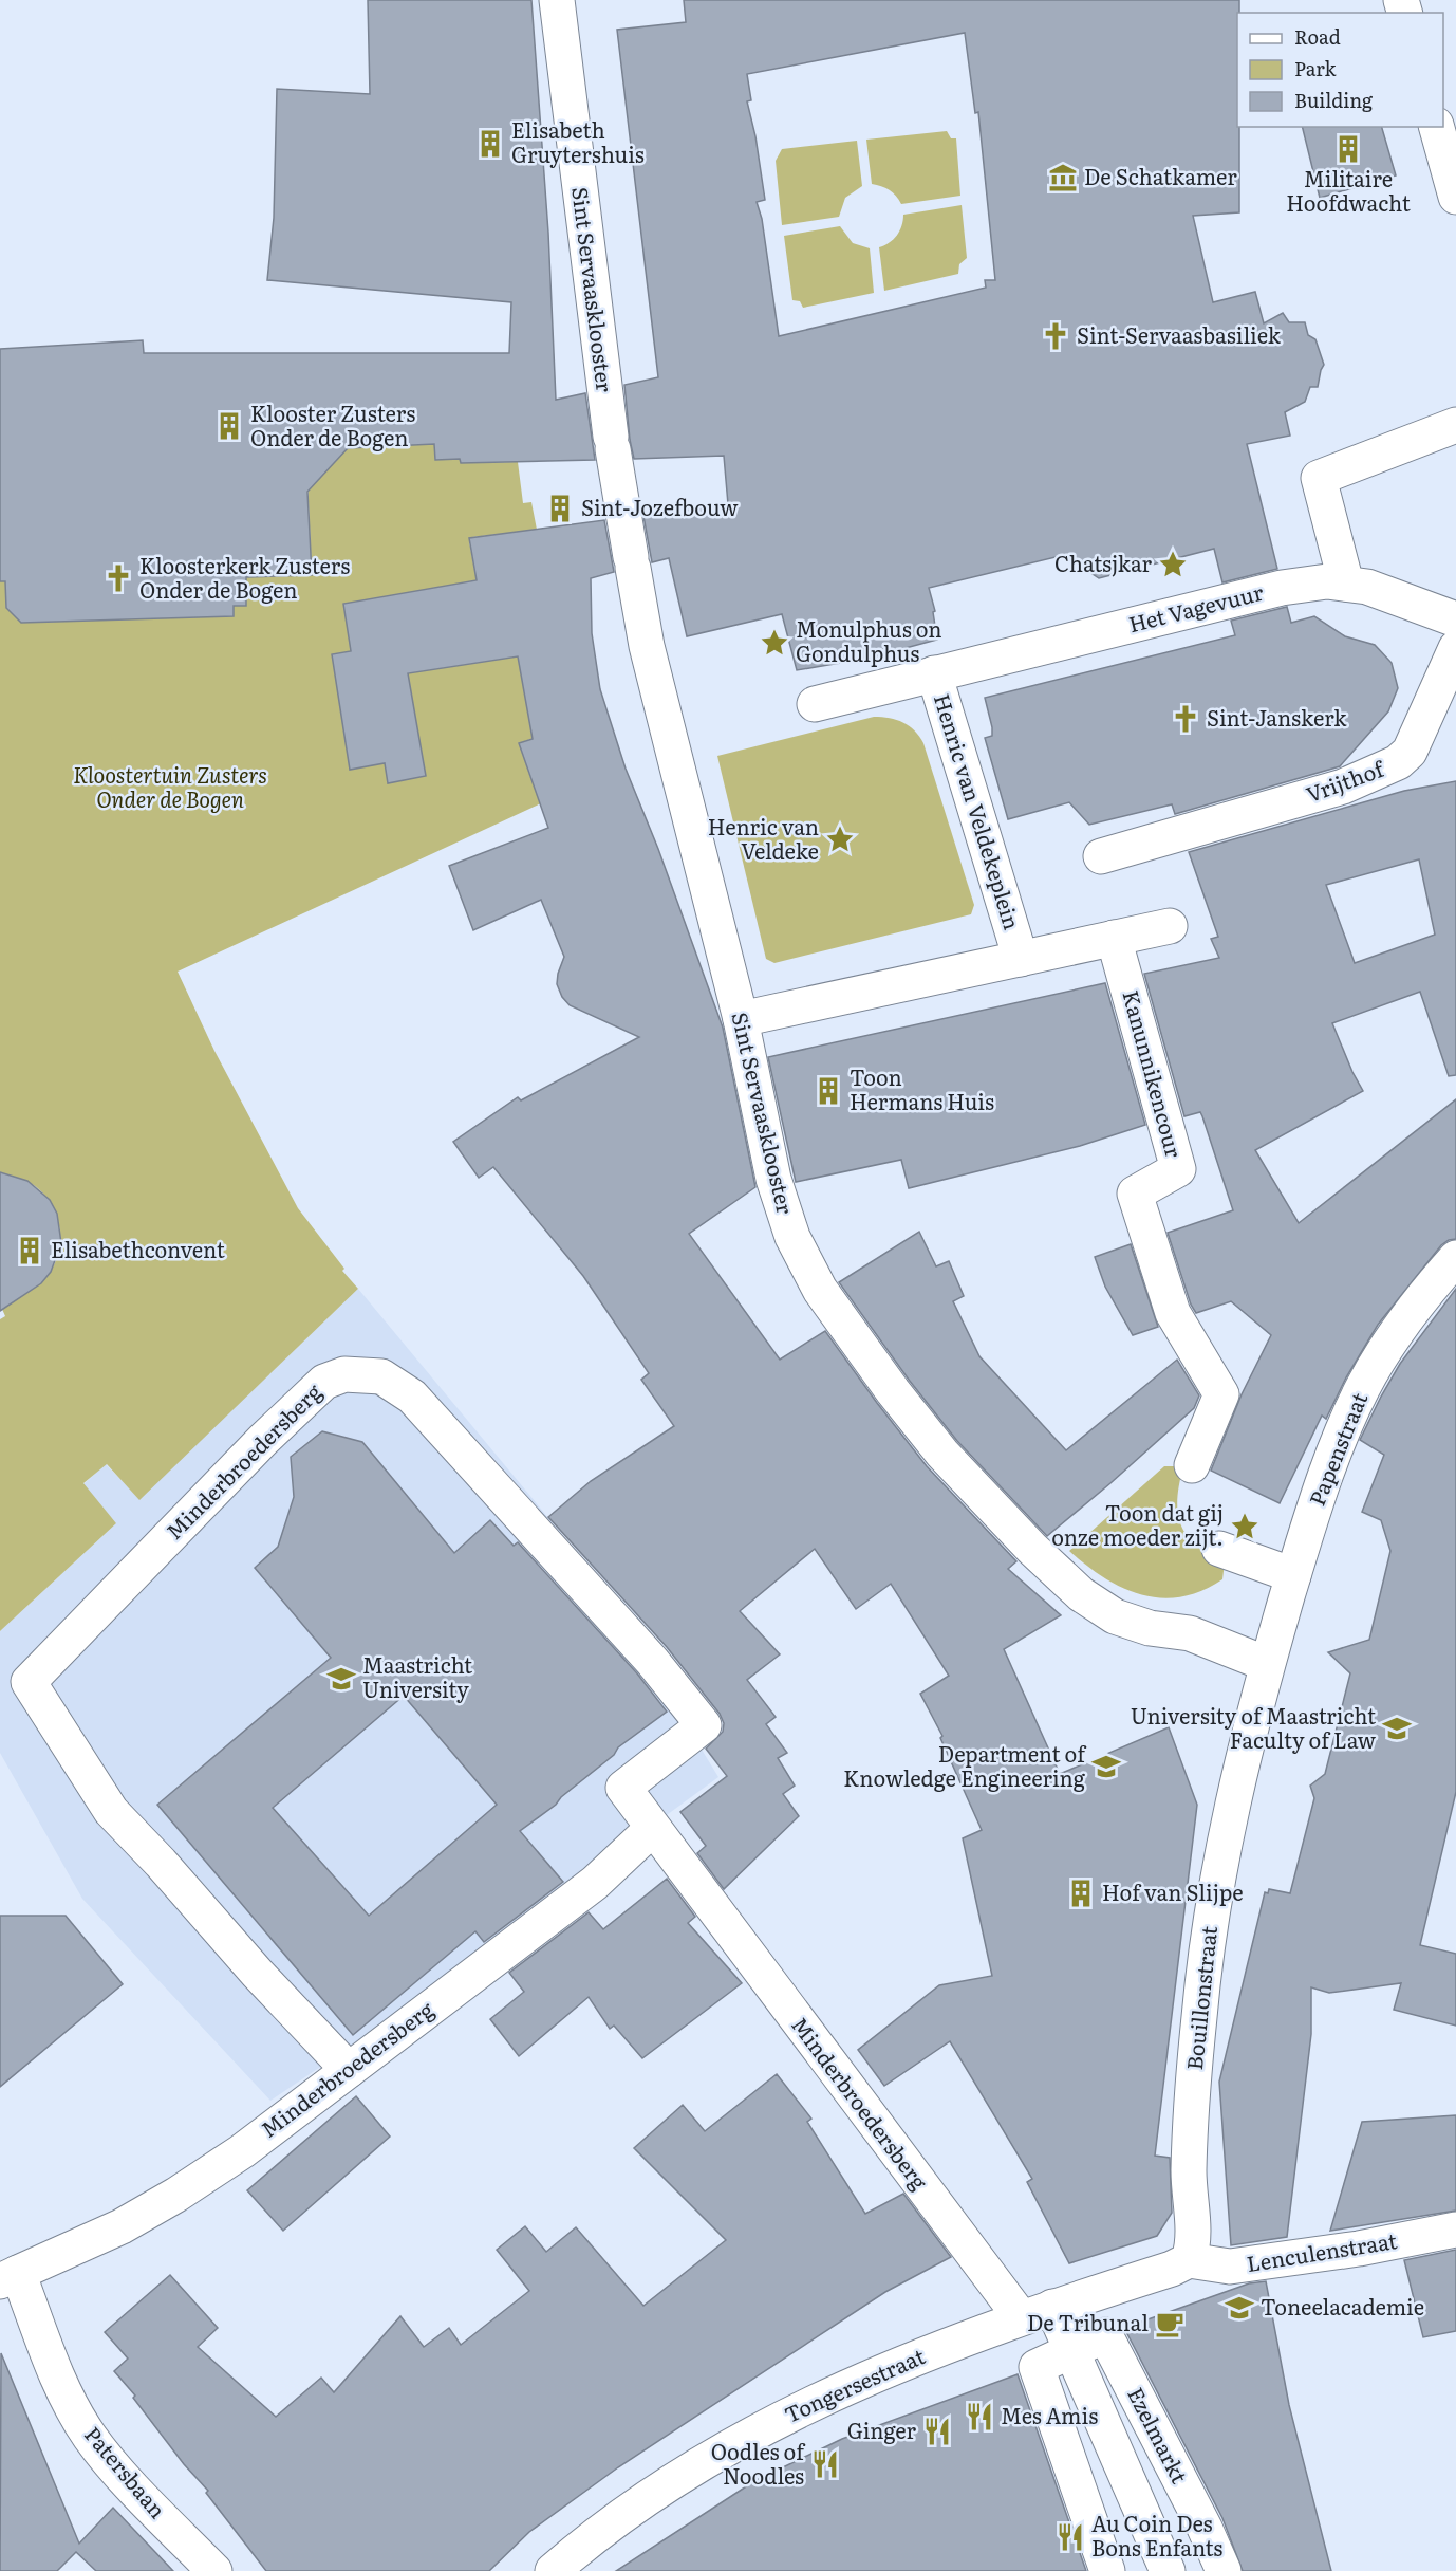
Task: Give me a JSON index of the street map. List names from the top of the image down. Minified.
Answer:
{"streets":{"street":["Sint Servaasklooster","Het Vagevuur","Vrijthof","Henric van Veldekeplein","Kanunnikencour","Papenstraat","Minderbroedersberg","Bouillonstraat","Lenculenstraat","Tongersestraat","Ezelmarkt","Patersbaan"]},"crossings":[["Sint Servaasklooster","Henric van Veldekeplein"],["Sint Servaasklooster","Papenstraat"],["Sint Servaasklooster","Bouillonstraat"],["Het Vagevuur","Henric van Veldekeplein"],["Henric van Veldekeplein","Kanunnikencour"],["Papenstraat","Bouillonstraat"],["Minderbroedersberg","Tongersestraat"],["Minderbroedersberg","Ezelmarkt"],["Minderbroedersberg","Patersbaan"],["Bouillonstraat","Lenculenstraat"],["Bouillonstraat","Tongersestraat"],["Lenculenstraat","Tongersestraat"],["Tongersestraat","Ezelmarkt"]],"parks":["Kloostertuin Zusters Onder de Bogen"],"places":{"building":["Elisabeth Gruytershuis","Militaire Hoofdwacht","Klooster Zusters Onder de Bogen","Sint-Jozefbouw","Toon Hermans Huis","Elisabethconvent","Hof van Slijpe"],"museum":["De Schatkamer"],"church":["Sint-Servaasbasiliek","Kloosterkerk Zusters Onder de Bogen","Sint-Janskerk"],"place":["Chatsjkar","Monulphus on Gondulphus","Henric van Veldeke","Toon dat gij onze moeder zijt."],"school or university":["Maastricht University","University of Maastricht Faculty of Law","Department of Knowledge Engineering","Toneelacademie"],"cafe":["De Tribunal"],"restaurant":["Mes Amis","Ginger","Oodles of Noodles","Au Coin Des Bons Enfants"]},"legend":["Road","Park","Building"]}
